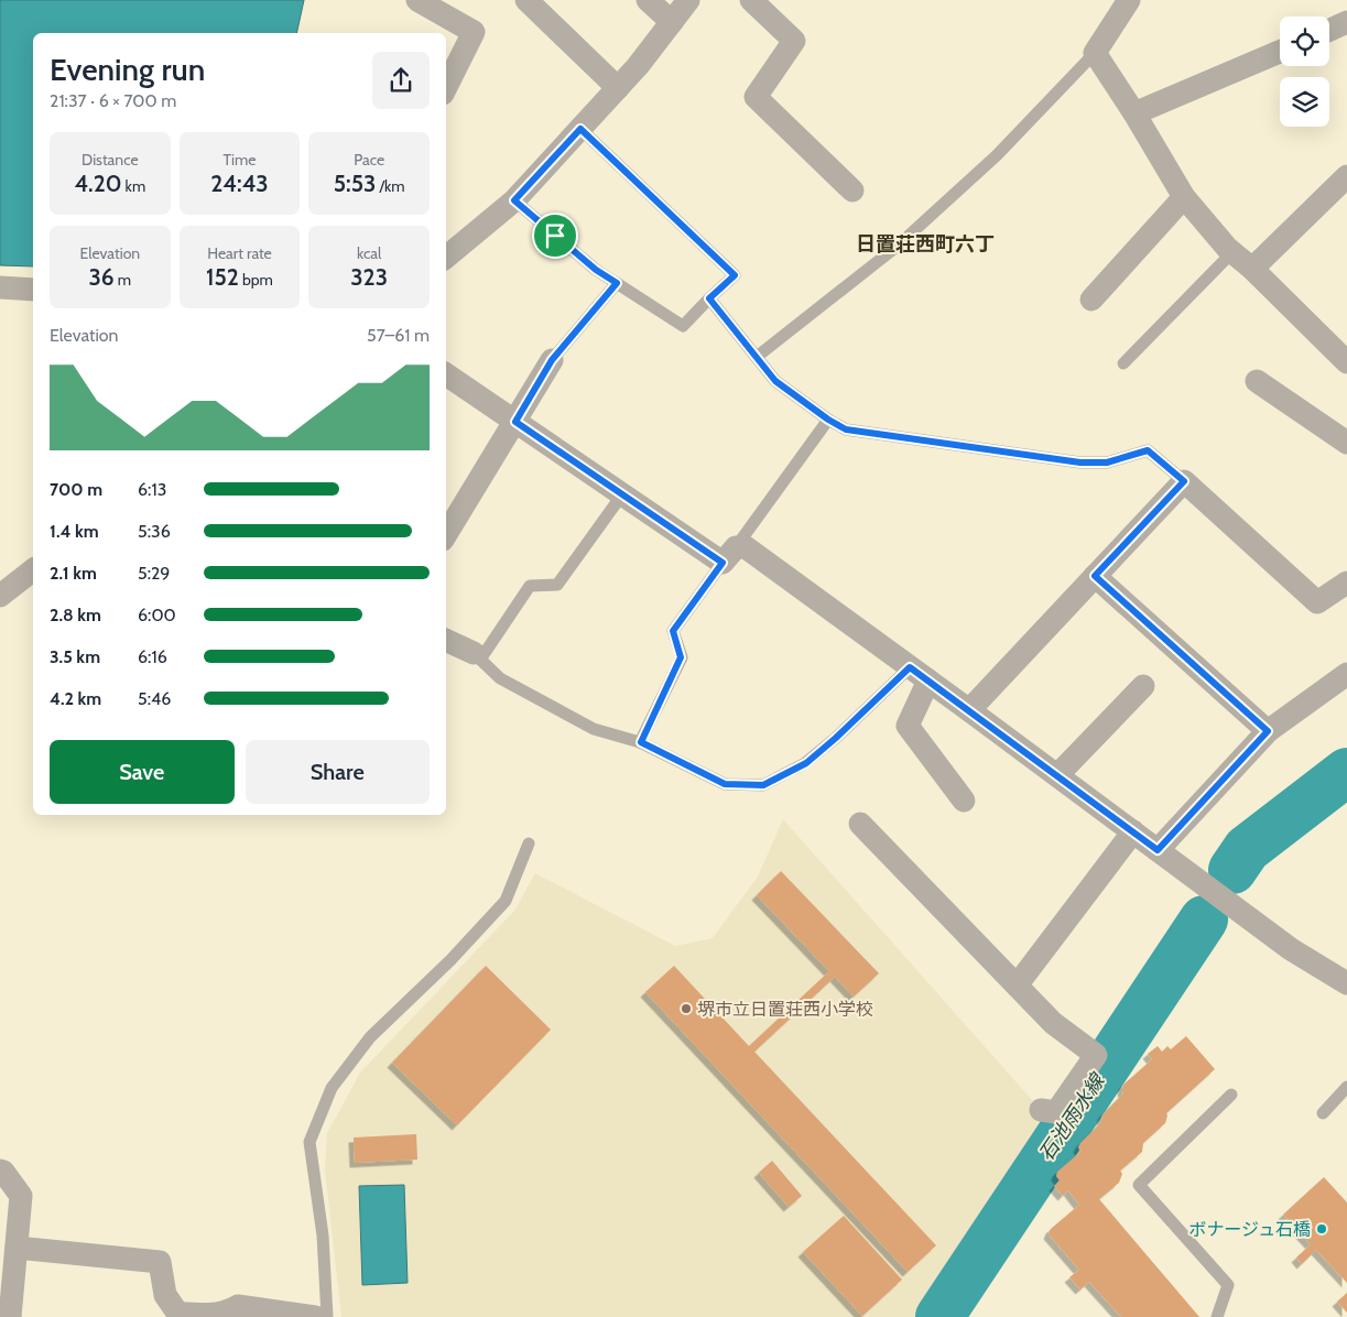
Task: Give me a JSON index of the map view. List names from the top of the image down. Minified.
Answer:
{"districts":["日置荘西町六丁"],"water":["石池雨水線"],"places":["堺市立日置荘西小学校","ボナージュ石橋"],"page":{"heading":["Evening run","21:37 · 6 × 700 m"],"stats":[["Distance","4.20 km"],["Time","24:43"],["Pace","5:53 /km"],["Elevation","36 m"],["Heart rate","152 bpm"],["kcal","323"]],"chart":["Elevation","57–61 m"],"list":[{"name":"700 m","note":"6:13"},{"name":"1.4 km","note":"5:36"},{"name":"2.1 km","note":"5:29"},{"name":"2.8 km","note":"6:00"},{"name":"3.5 km","note":"6:16"},{"name":"4.2 km","note":"5:46"}],"buttons":["Save","Share"]}}
